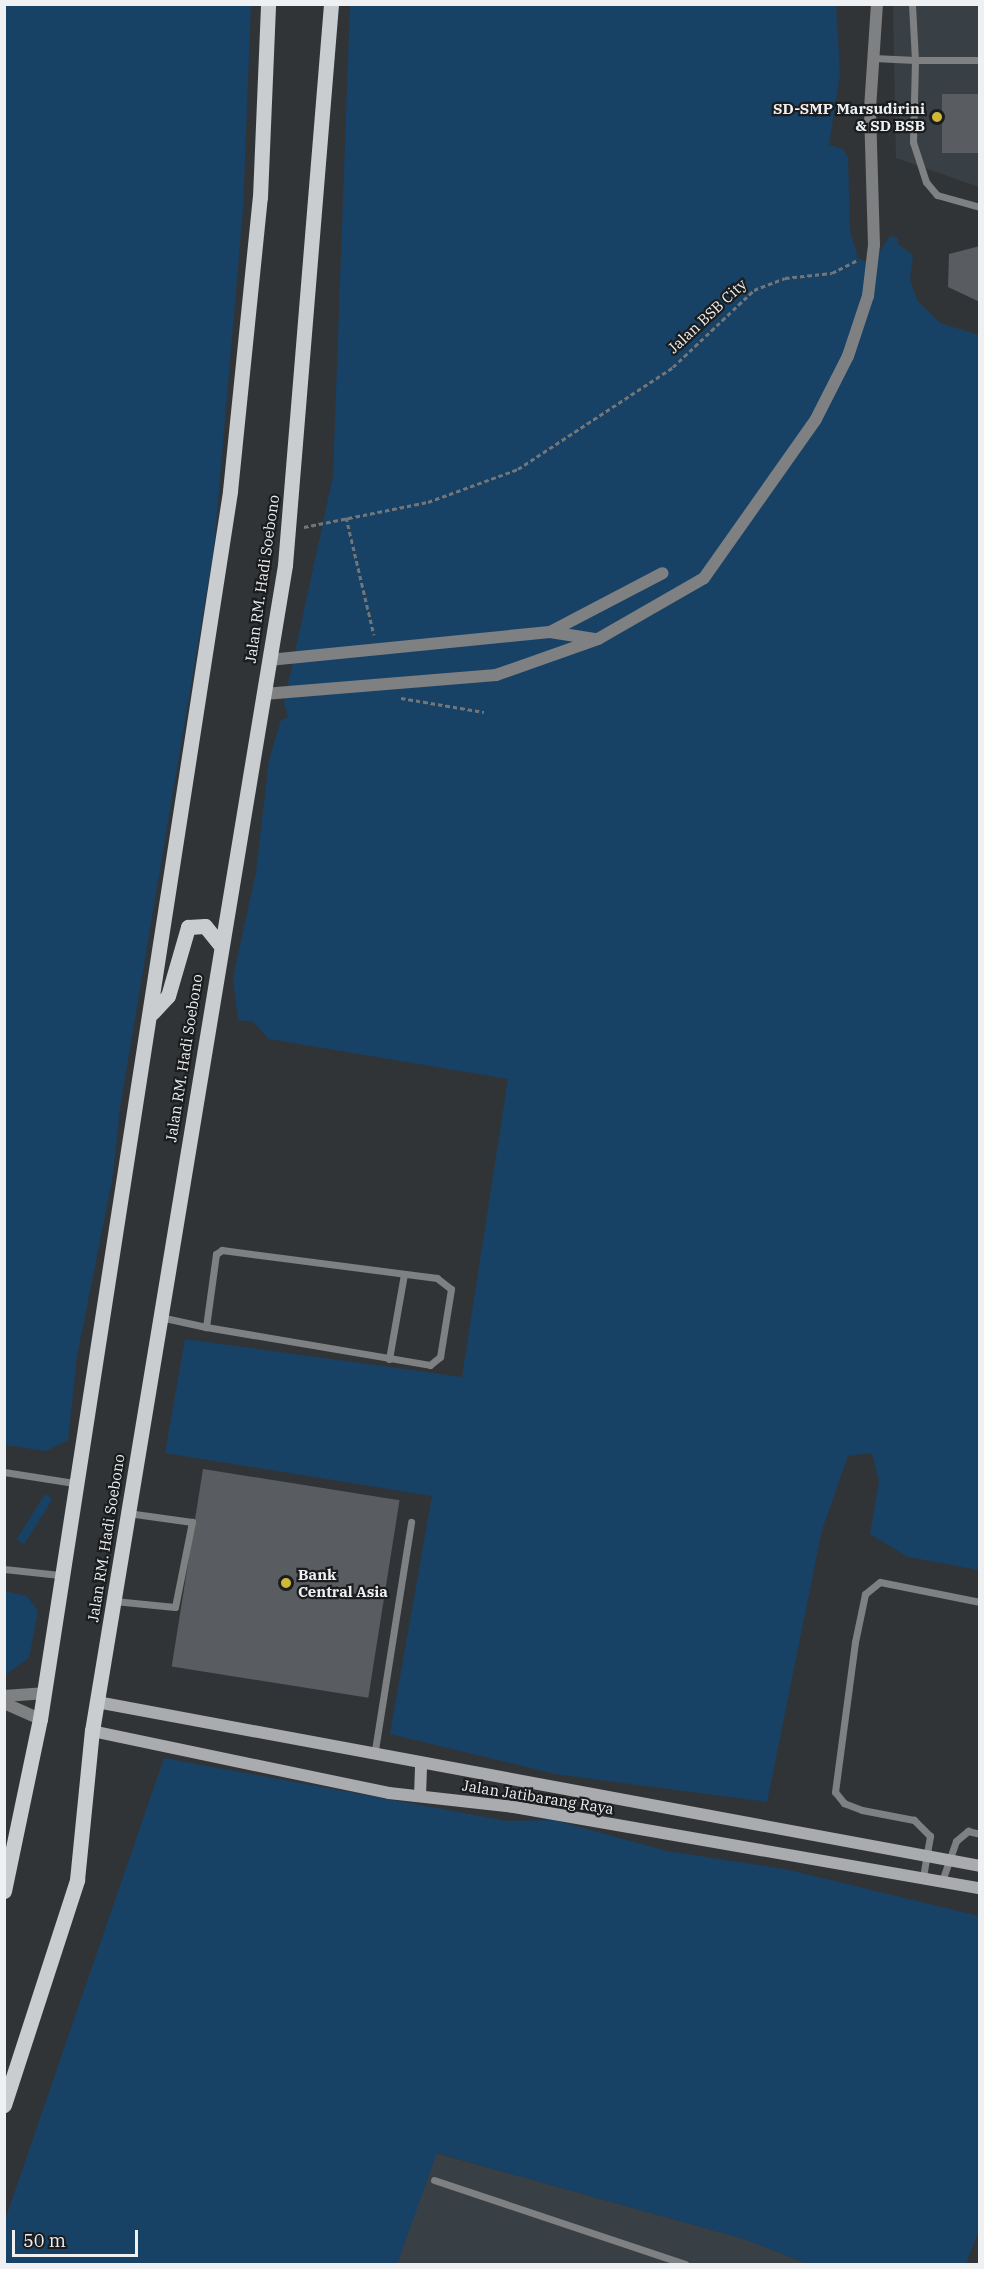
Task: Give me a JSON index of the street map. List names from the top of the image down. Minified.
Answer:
{"streets":{"main road":["Jalan RM. Hadi Soebono"],"street":["Jalan Jatibarang Raya"],"path":["Jalan BSB City"]},"crossings":[["Jalan BSB City","Jalan RM. Hadi Soebono"],["Jalan RM. Hadi Soebono","Jalan Jatibarang Raya"]],"places":["SD-SMP Marsudirini & SD BSB","Bank Central Asia"],"scale_bar":"50 m"}
